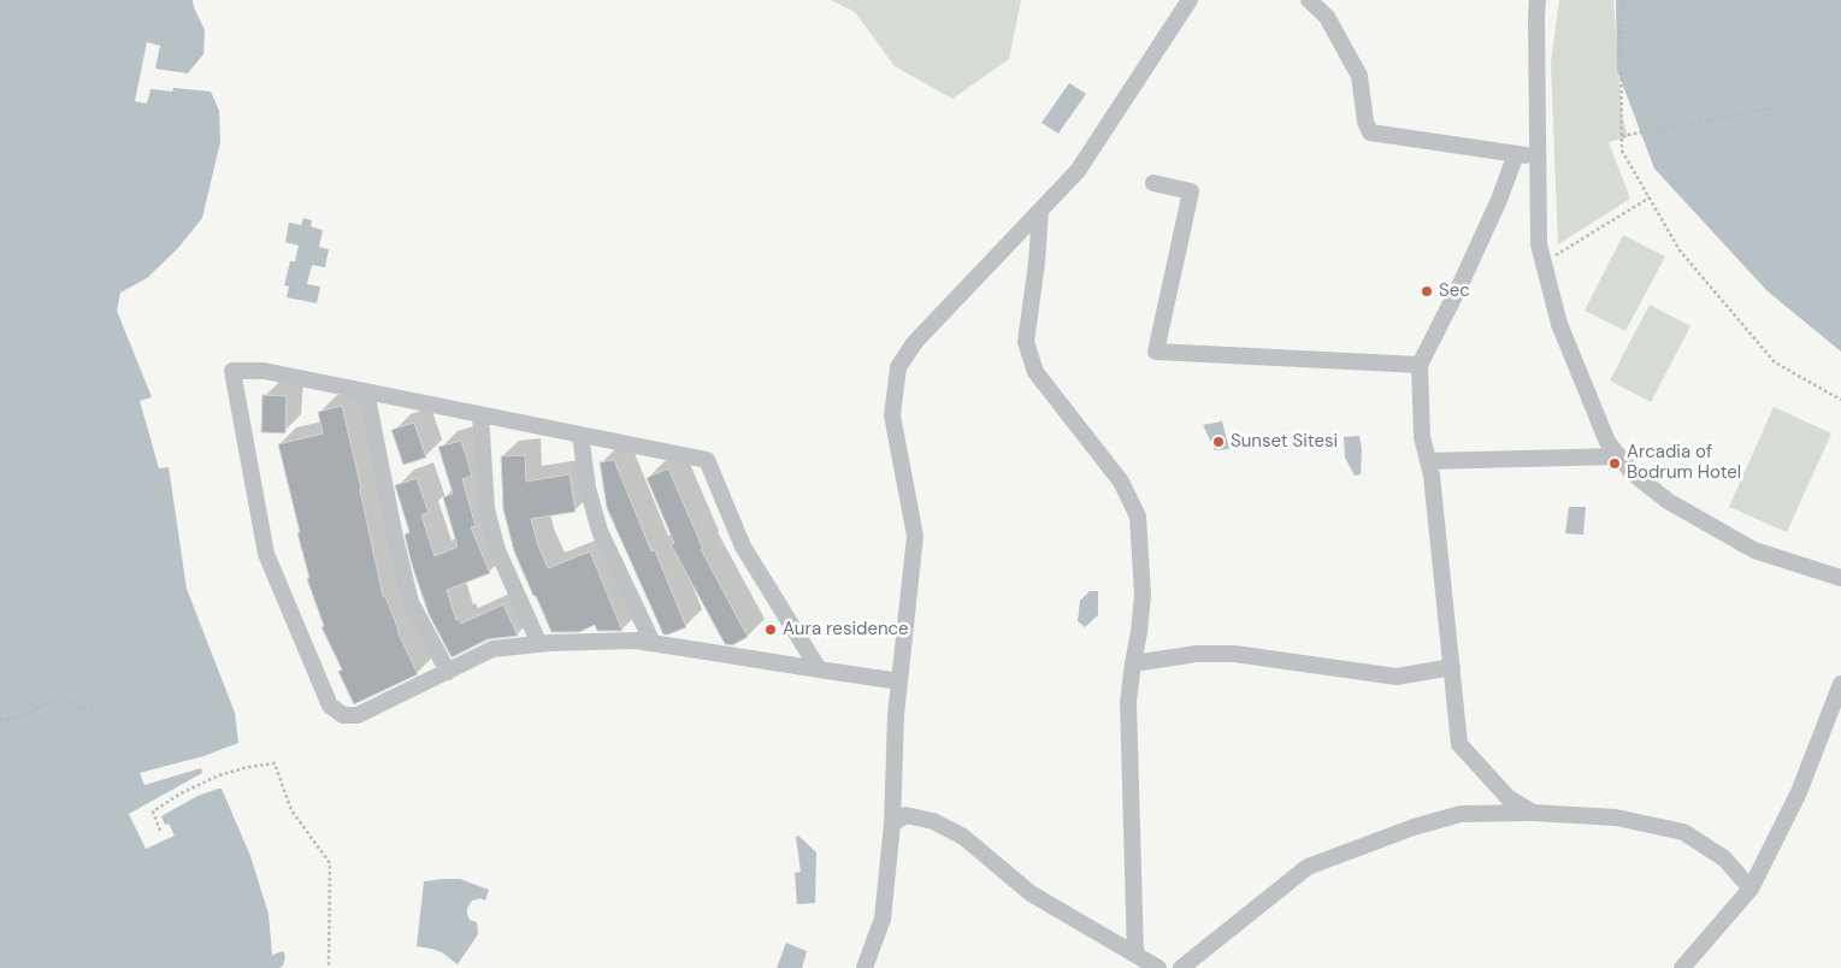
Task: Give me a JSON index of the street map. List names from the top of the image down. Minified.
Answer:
{"places":["Sec","Sunset Sitesi","Arcadia of Bodrum Hotel","Aura residence"]}
